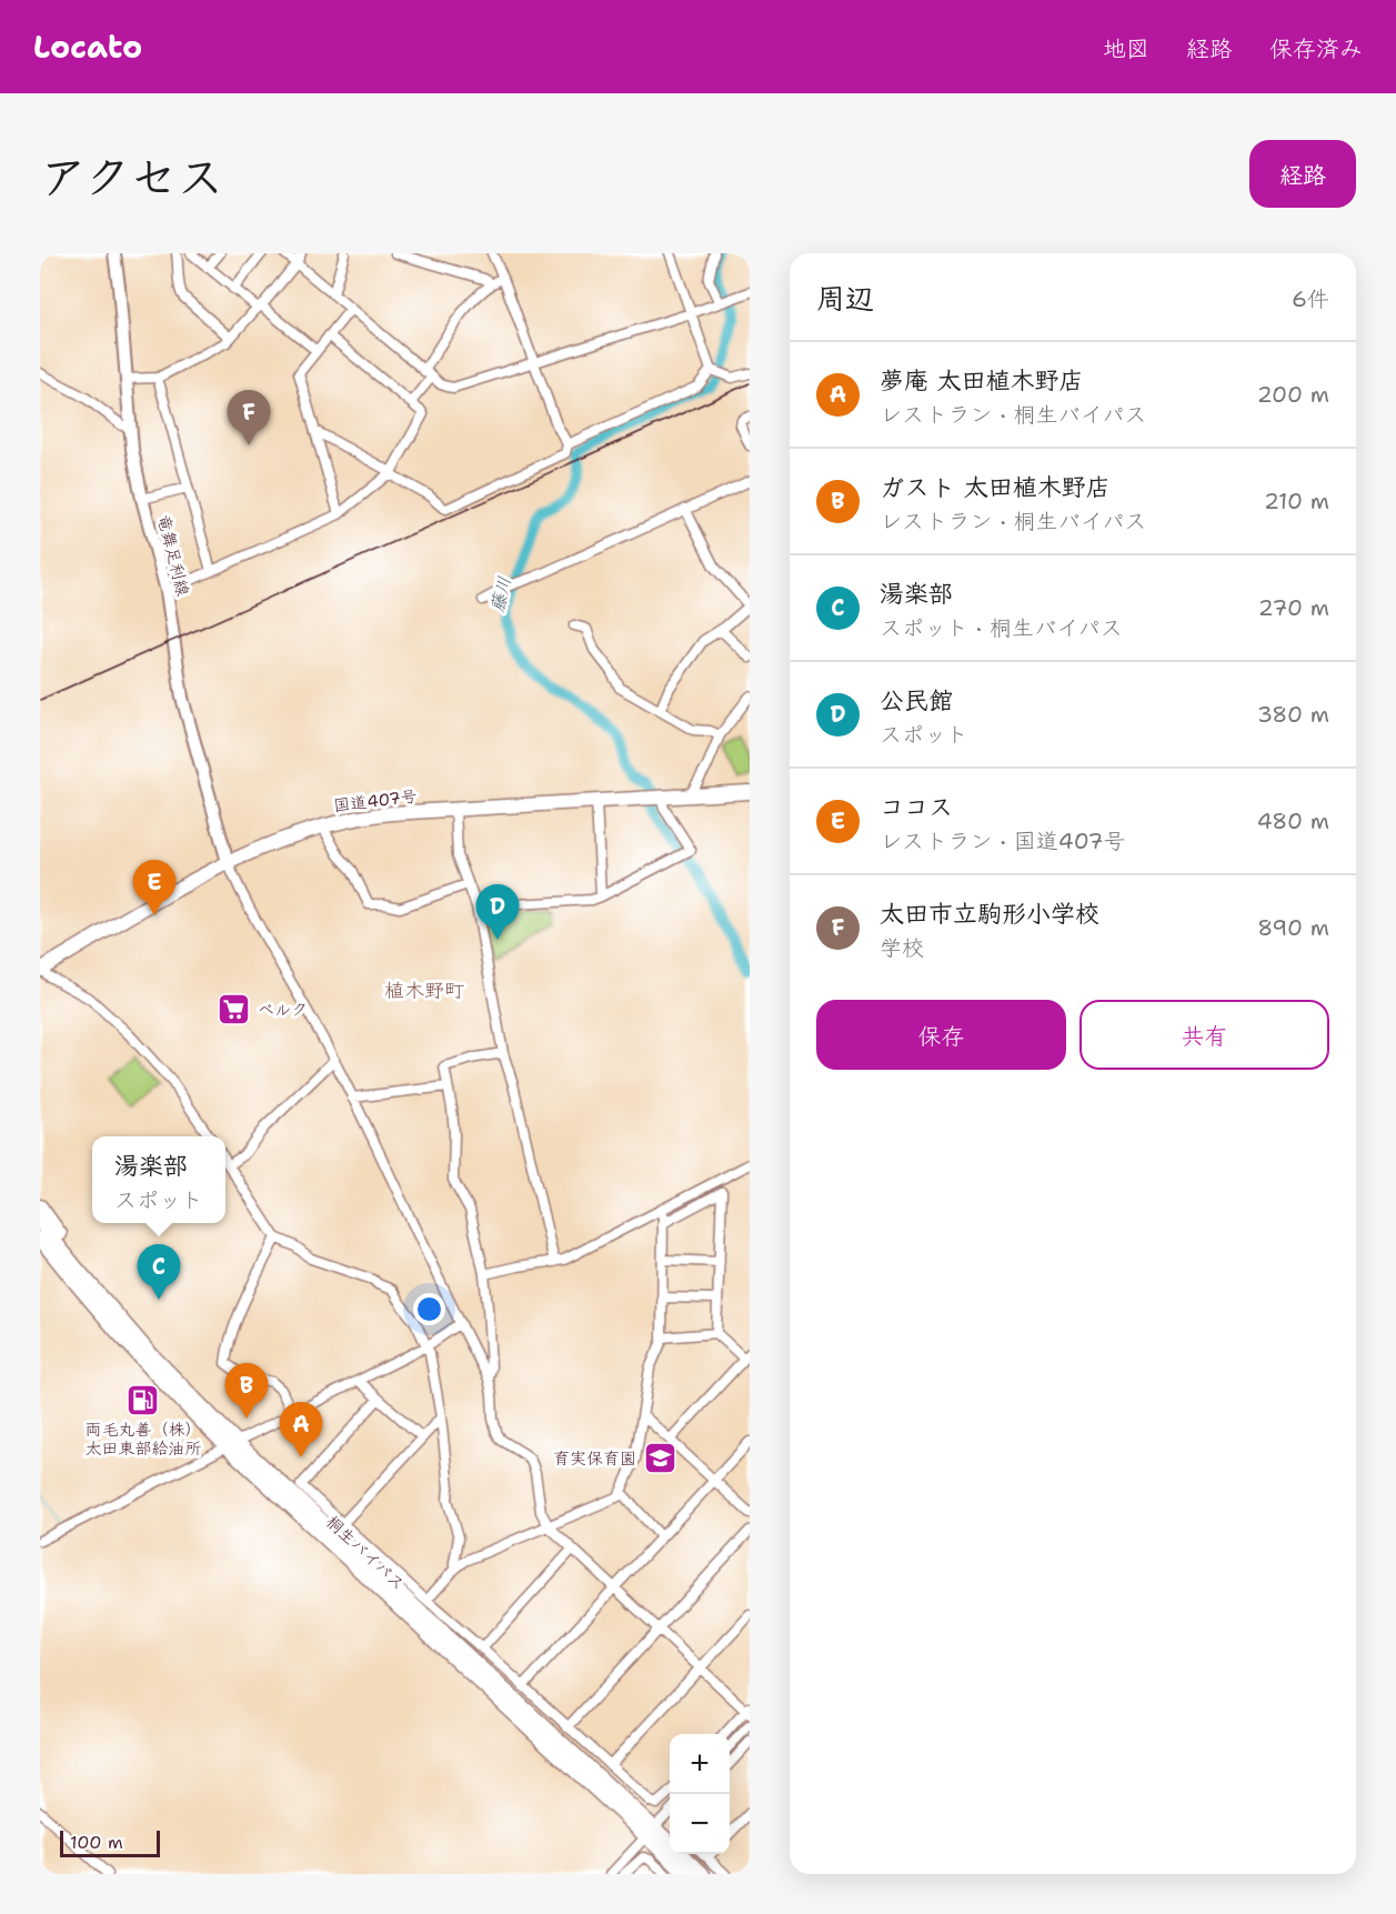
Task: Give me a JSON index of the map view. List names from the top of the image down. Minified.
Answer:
{"streets":{"highway":["国道407号","桐生バイパス"],"main road":["竜舞足利線"]},"crossings":[["竜舞足利線","国道407号"]],"districts":["植木野町"],"water":["藤川"],"places":{"supermarket":["ベルク"],"fuel station":["両毛丸善（株） 太田東部給油所"],"school or university":["育実保育園"]},"scale_bar":"100 m","page":{"header":"Locato","nav":["地図","経路","保存済み"],"title":"アクセス","buttons":["経路",["保存","共有"]],"heading":["周辺","6件"],"list":[{"mark":"A","name":"夢庵 太田植木野店","note":"レストラン · 桐生バイパス","value":"200 m"},{"mark":"B","name":"ガスト 太田植木野店","note":"レストラン · 桐生バイパス","value":"210 m"},{"mark":"C","name":"湯楽部","note":"スポット · 桐生バイパス","value":"270 m"},{"mark":"D","name":"公民館","note":"スポット","value":"380 m"},{"mark":"E","name":"ココス","note":"レストラン · 国道407号","value":"480 m"},{"mark":"F","name":"太田市立駒形小学校","note":"学校","value":"890 m"}],"pins":["F","E","D","C","B","A"],"popup":["湯楽部","スポット"],"map_buttons":["+","−"],"scale":"100 m"}}
